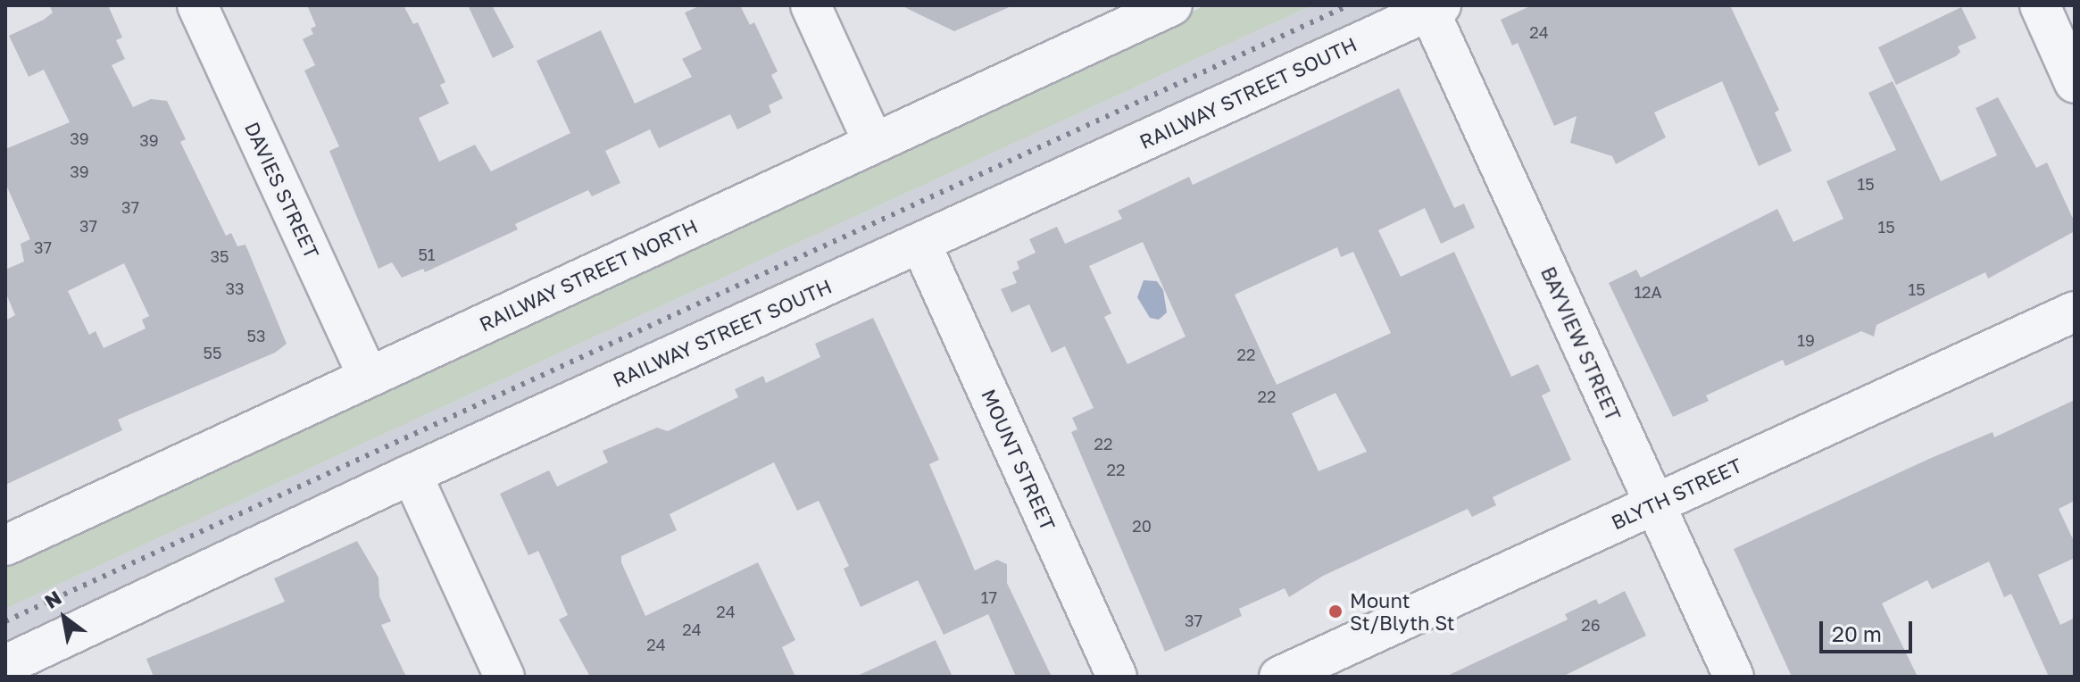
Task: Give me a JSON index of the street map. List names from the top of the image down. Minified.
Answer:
{"streets":{"street":["RAILWAY STREET SOUTH","DAVIES STREET","RAILWAY STREET NORTH","BAYVIEW STREET","MOUNT STREET","BLYTH STREET"]},"crossings":[["RAILWAY STREET SOUTH","BAYVIEW STREET"],["RAILWAY STREET SOUTH","MOUNT STREET"],["DAVIES STREET","RAILWAY STREET NORTH"],["BAYVIEW STREET","BLYTH STREET"]],"places":["Mount St/Blyth St"],"house_numbers":["24","39","39","39","15","37","37","15","37","51","35","33","15","12A","53","19","55","22","22","22","22","20","17","24","37","26","24","24"],"scale_bar":"20 m","north":"top left"}
